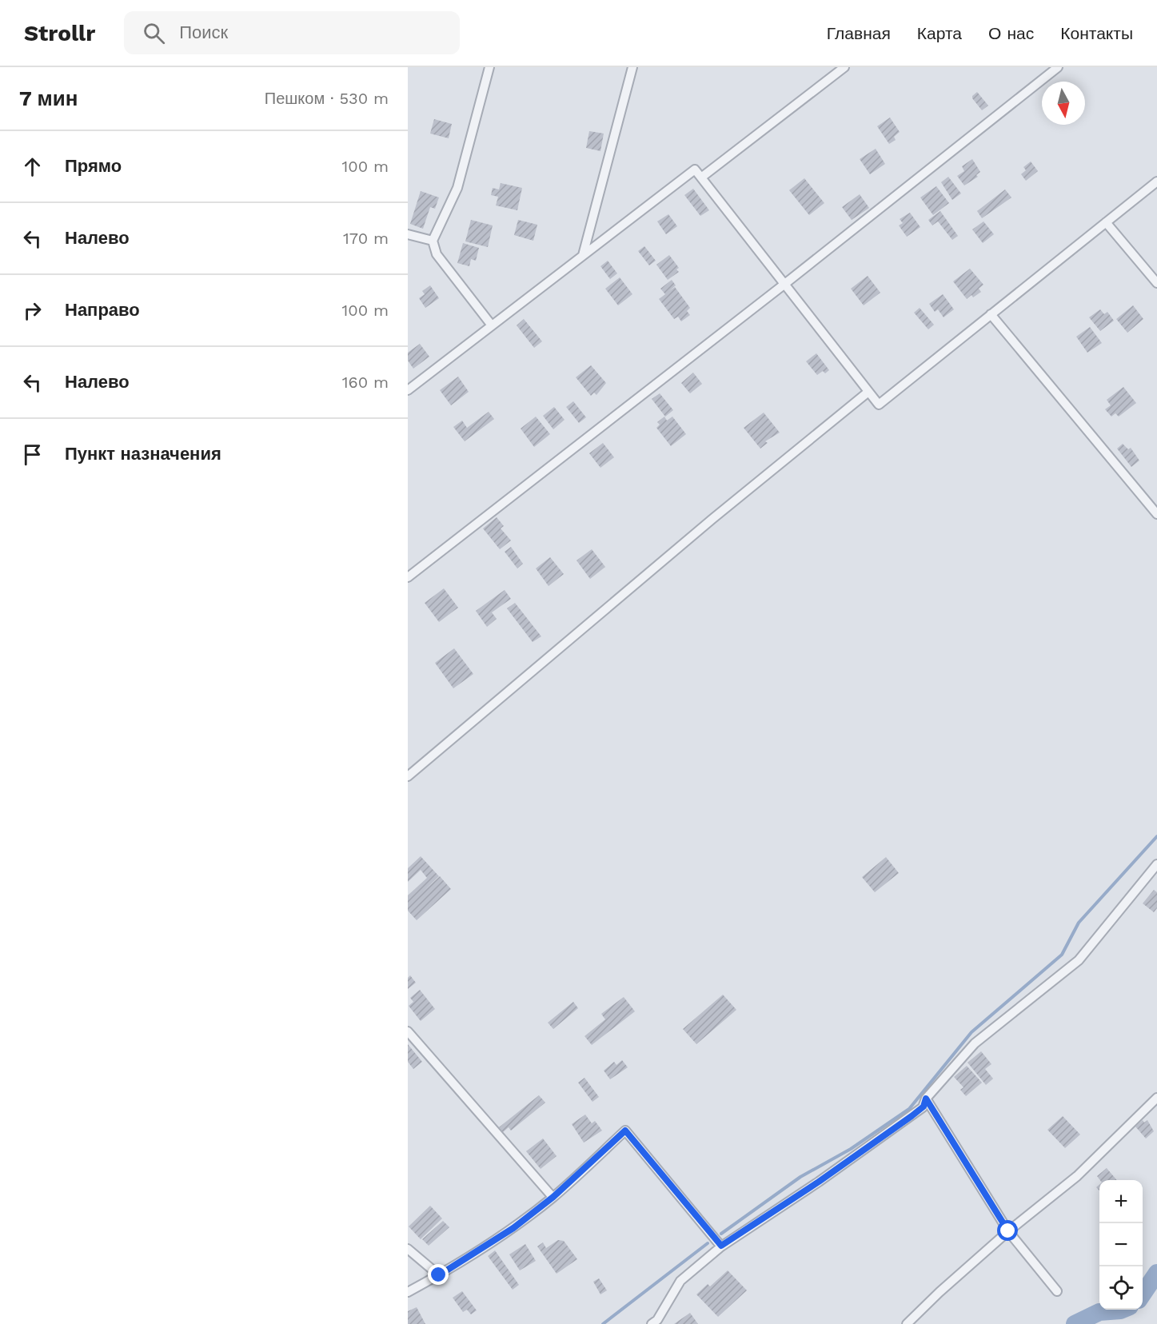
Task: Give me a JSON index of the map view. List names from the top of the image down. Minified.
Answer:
{"north":"bottom","page":{"header":"Strollr","search":"Поиск","nav":["Главная","Карта","О нас","Контакты"],"heading":["7 мин","Пешком · 530 m"],"list":[["Прямо","100 m"],["Налево","170 m"],["Направо","100 m"],["Налево","160 m"],"Пункт назначения"],"map_buttons":["+","−"]}}
